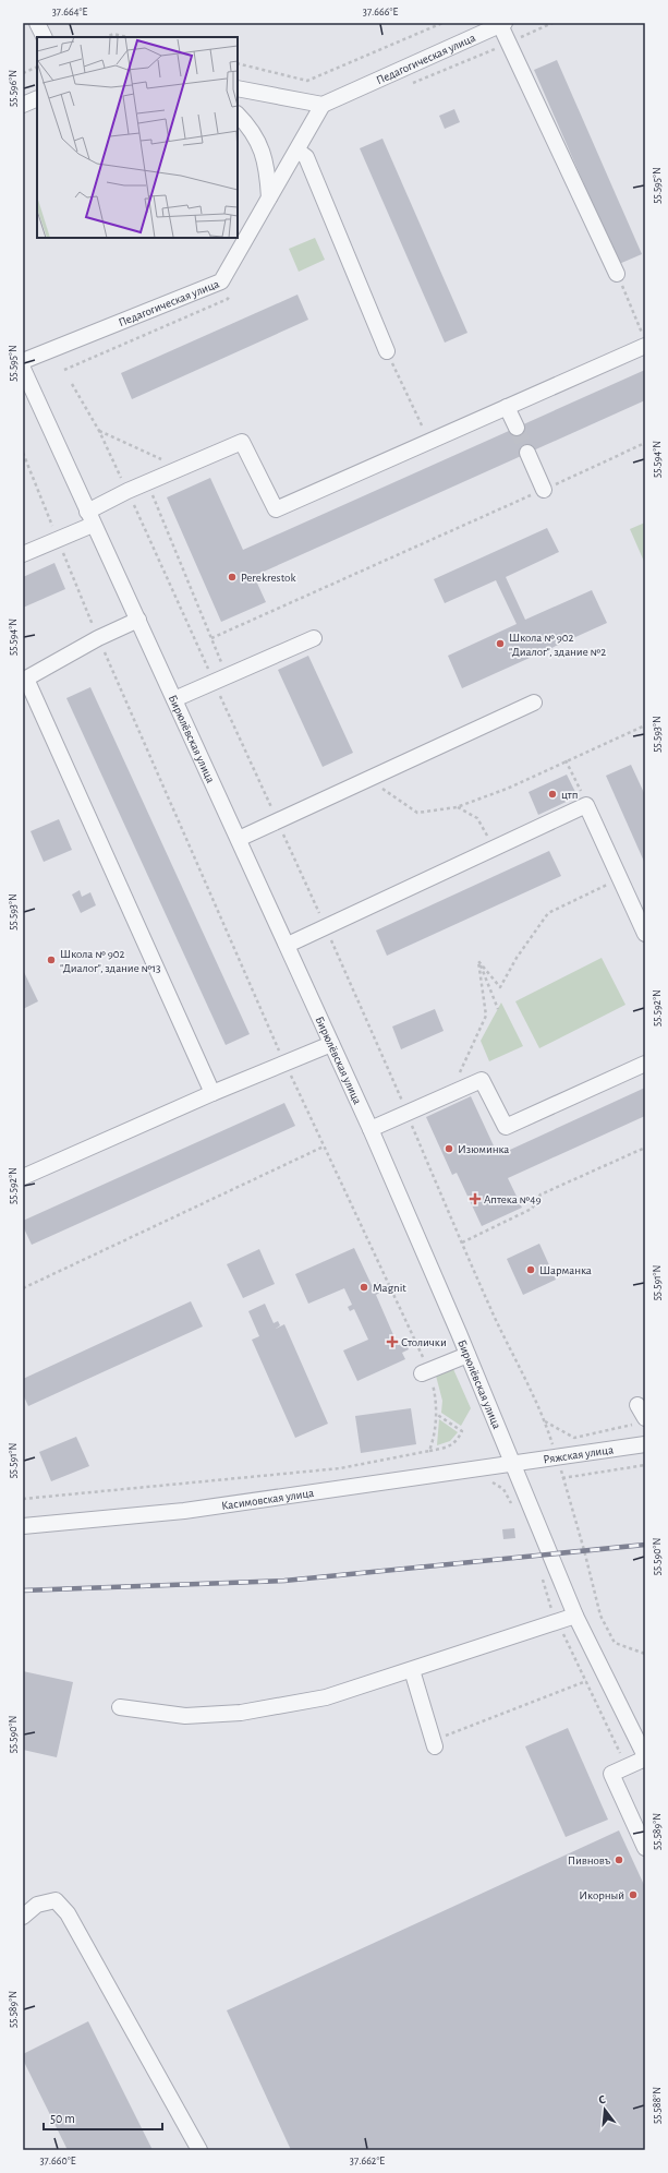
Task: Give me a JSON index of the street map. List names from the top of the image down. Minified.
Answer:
{"streets":{"street":["Педагогическая улица","Бирюлёвская улица","Ряжская улица","Касимовская улица"]},"crossings":[["Бирюлёвская улица","Ряжская улица"],["Бирюлёвская улица","Касимовская улица"],["Ряжская улица","Касимовская улица"]],"places":{"other":["Perekrestok","Школа № 902 \"Диалог\", здание №2","цтп","Школа № 902 \"Диалог\", здание №13","Изюминка","Шарманка","Magnit","Пивновъ","Икорный"],"health":["Аптека №49","Столички"]},"scale_bar":"50 m","north":"top","coordinates":["37.664°E","37.666°E","55.596°N","55.595°N","55.594°N","55.593°N","55.592°N","55.591°N","55.590°N","55.589°N","55.588°N","37.660°E","37.662°E"]}
